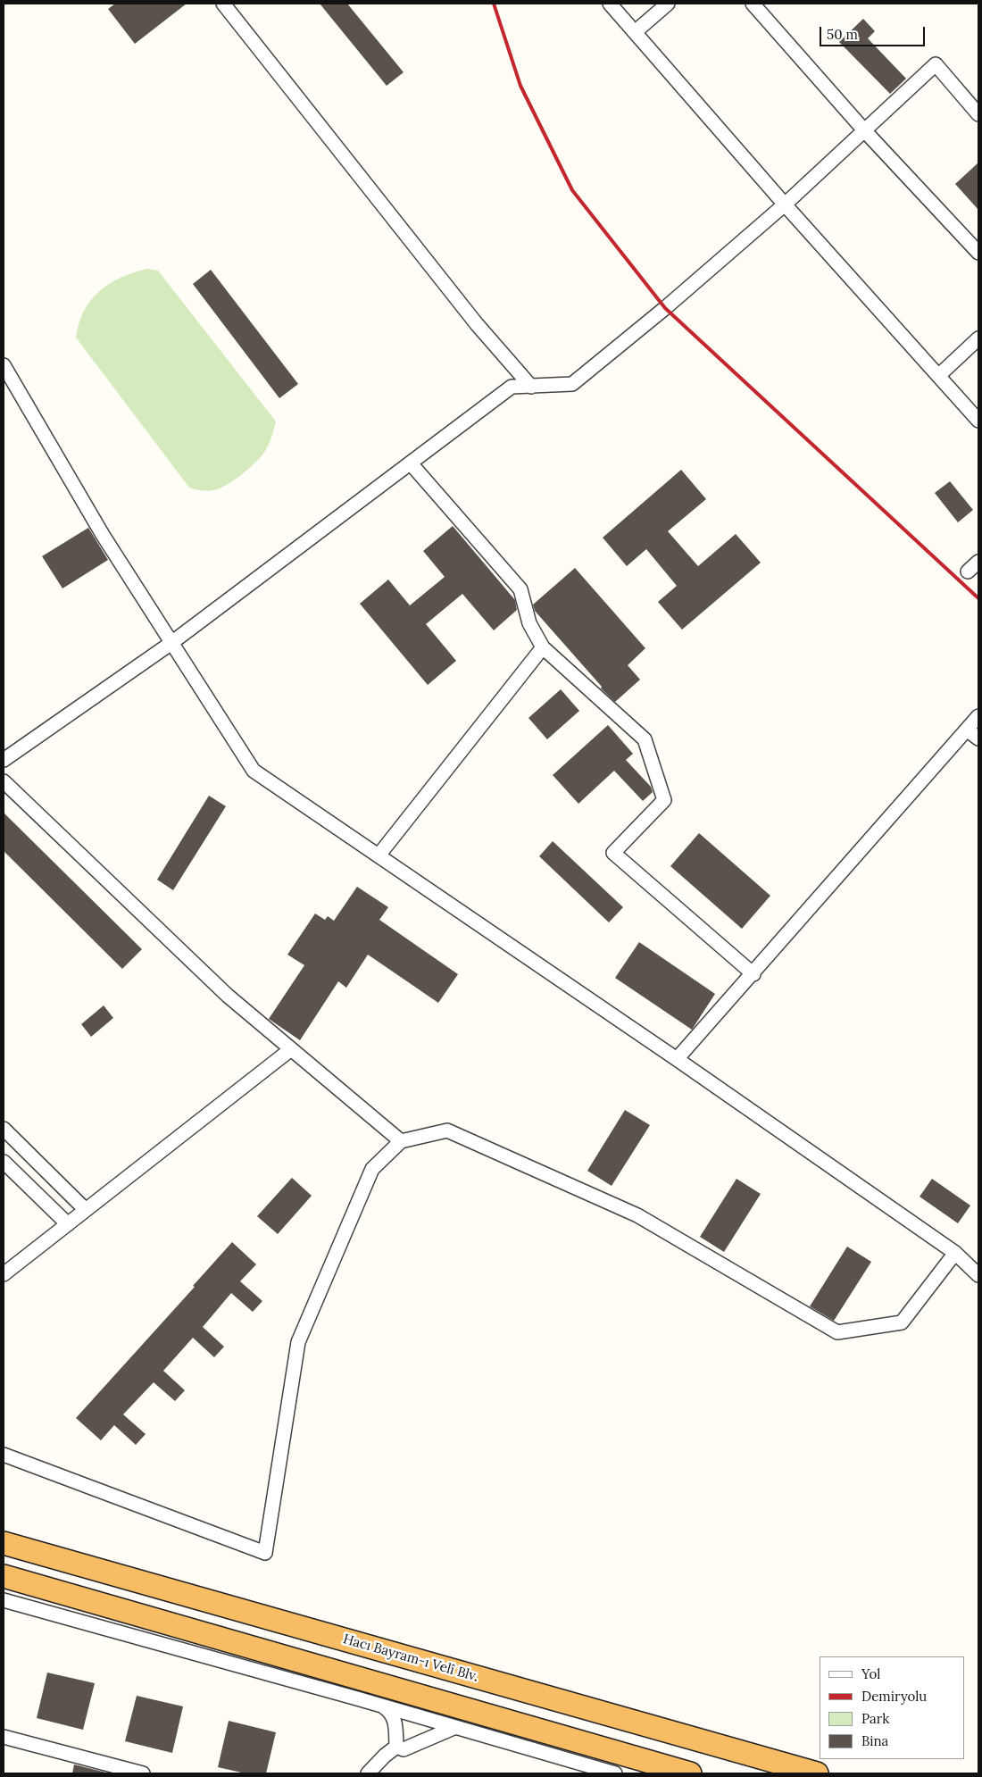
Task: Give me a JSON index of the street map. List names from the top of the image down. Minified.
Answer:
{"streets":{"highway":["Hacı Bayram-ı Velî Blv."]},"legend":["Yol","Demiryolu","Park","Bina"],"scale_bar":"50 m"}
